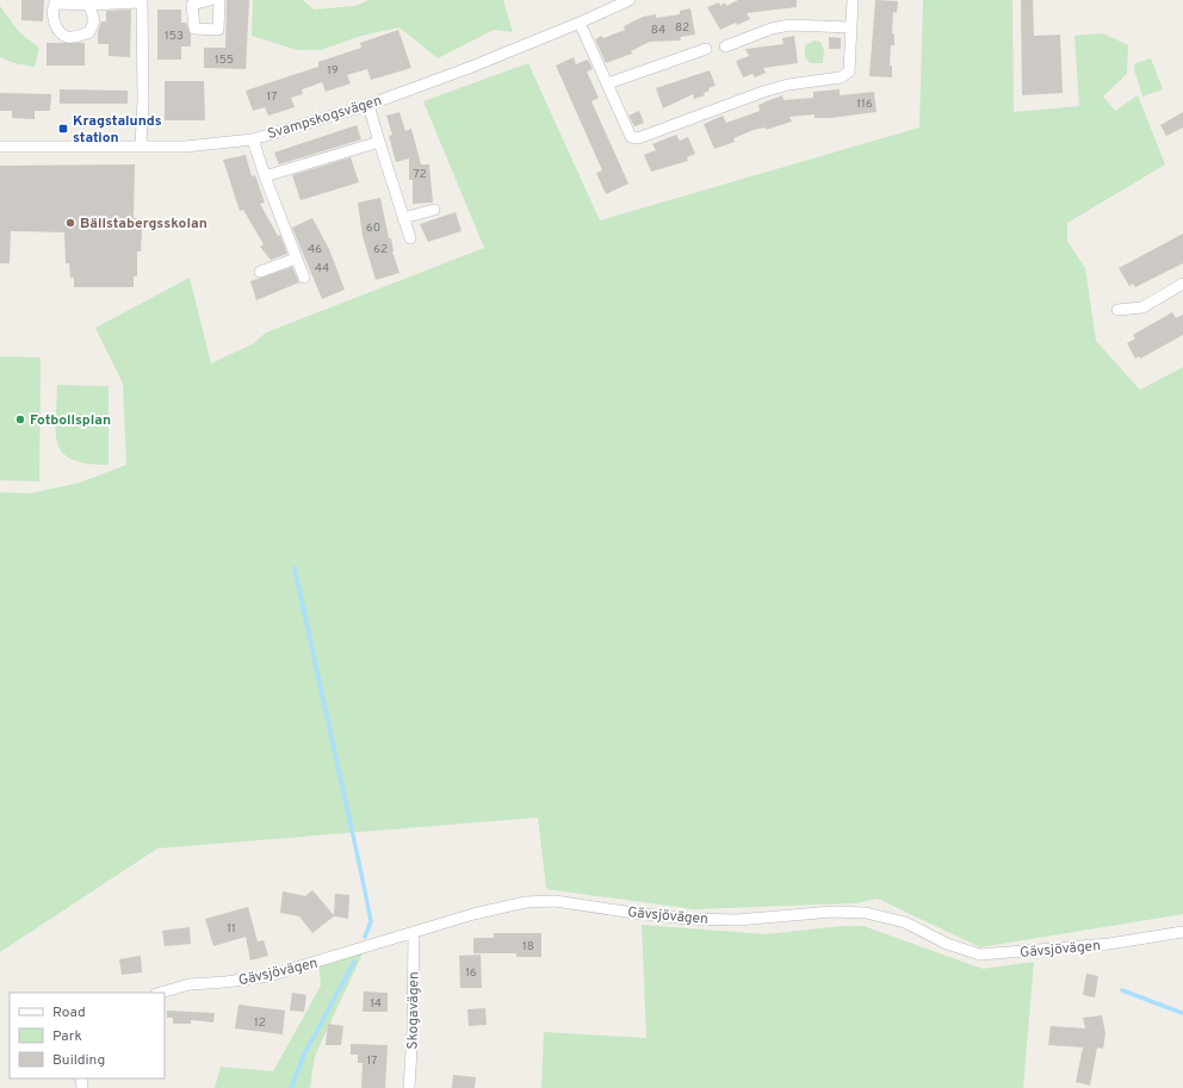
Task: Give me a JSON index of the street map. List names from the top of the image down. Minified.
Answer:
{"streets":{"street":["Svampskogsvägen","Gävsjövägen","Skogavägen"]},"crossings":[["Gävsjövägen","Skogavägen"]],"places":{"transit":["Kragstalunds station"],"other":["Bällstabergsskolan","Fotbollsplan"]},"house_numbers":["82","84","153","155","19","17","116","72","60","46","62","44","11","18","16","14","12","17"],"legend":["Road","Park","Building"]}
